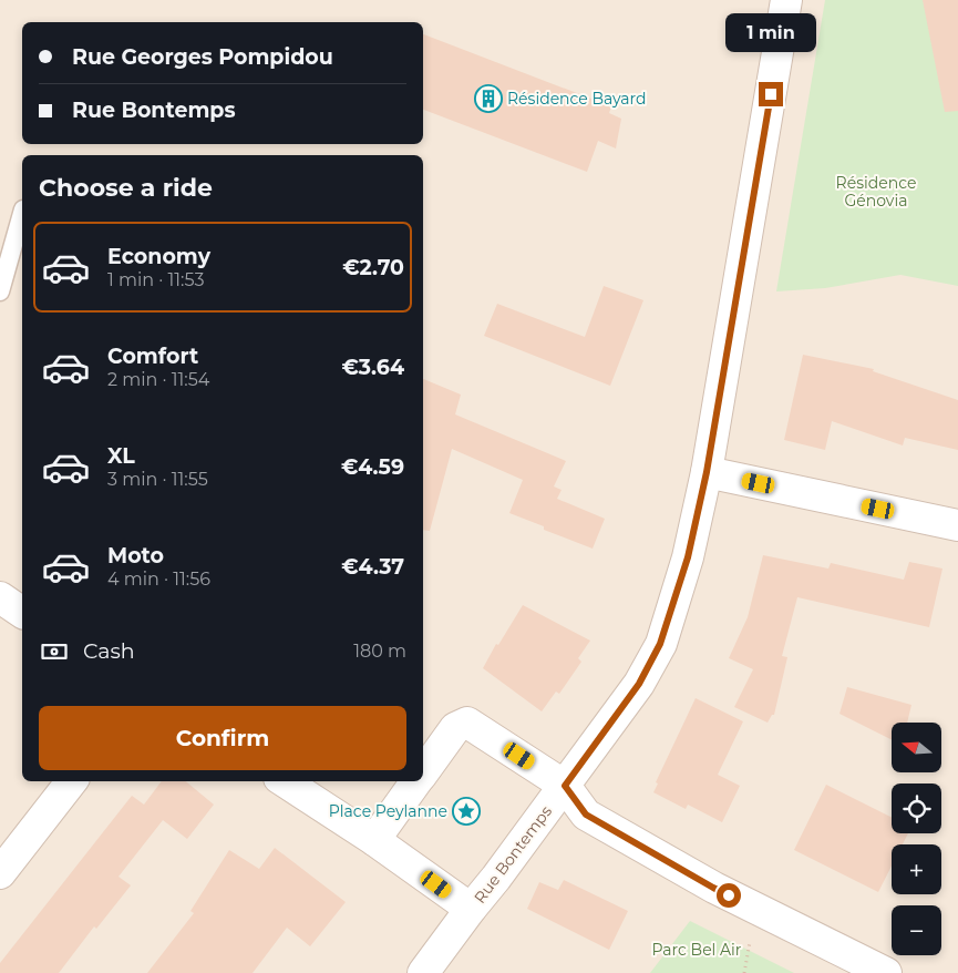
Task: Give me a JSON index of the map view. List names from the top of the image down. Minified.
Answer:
{"streets":{"street":["Rue Bontemps"]},"parks":["Résidence Génovia","Parc Bel Air"],"places":{"building":["Résidence Bayard"],"place":["Place Peylanne"]},"north":"left","page":{"bubble":"1 min","banner":["Rue Georges Pompidou","Rue Bontemps"],"heading":"Choose a ride","list":[{"name":"Economy","note":"1 min · 11:53","value":"€2.70"},{"name":"Comfort","note":"2 min · 11:54","value":"€3.64"},{"name":"XL","note":"3 min · 11:55","value":"€4.59"},{"name":"Moto","note":"4 min · 11:56","value":"€4.37"}],"pay":["Cash","180 m"],"buttons":"Confirm","map_buttons":["+","−"]}}
